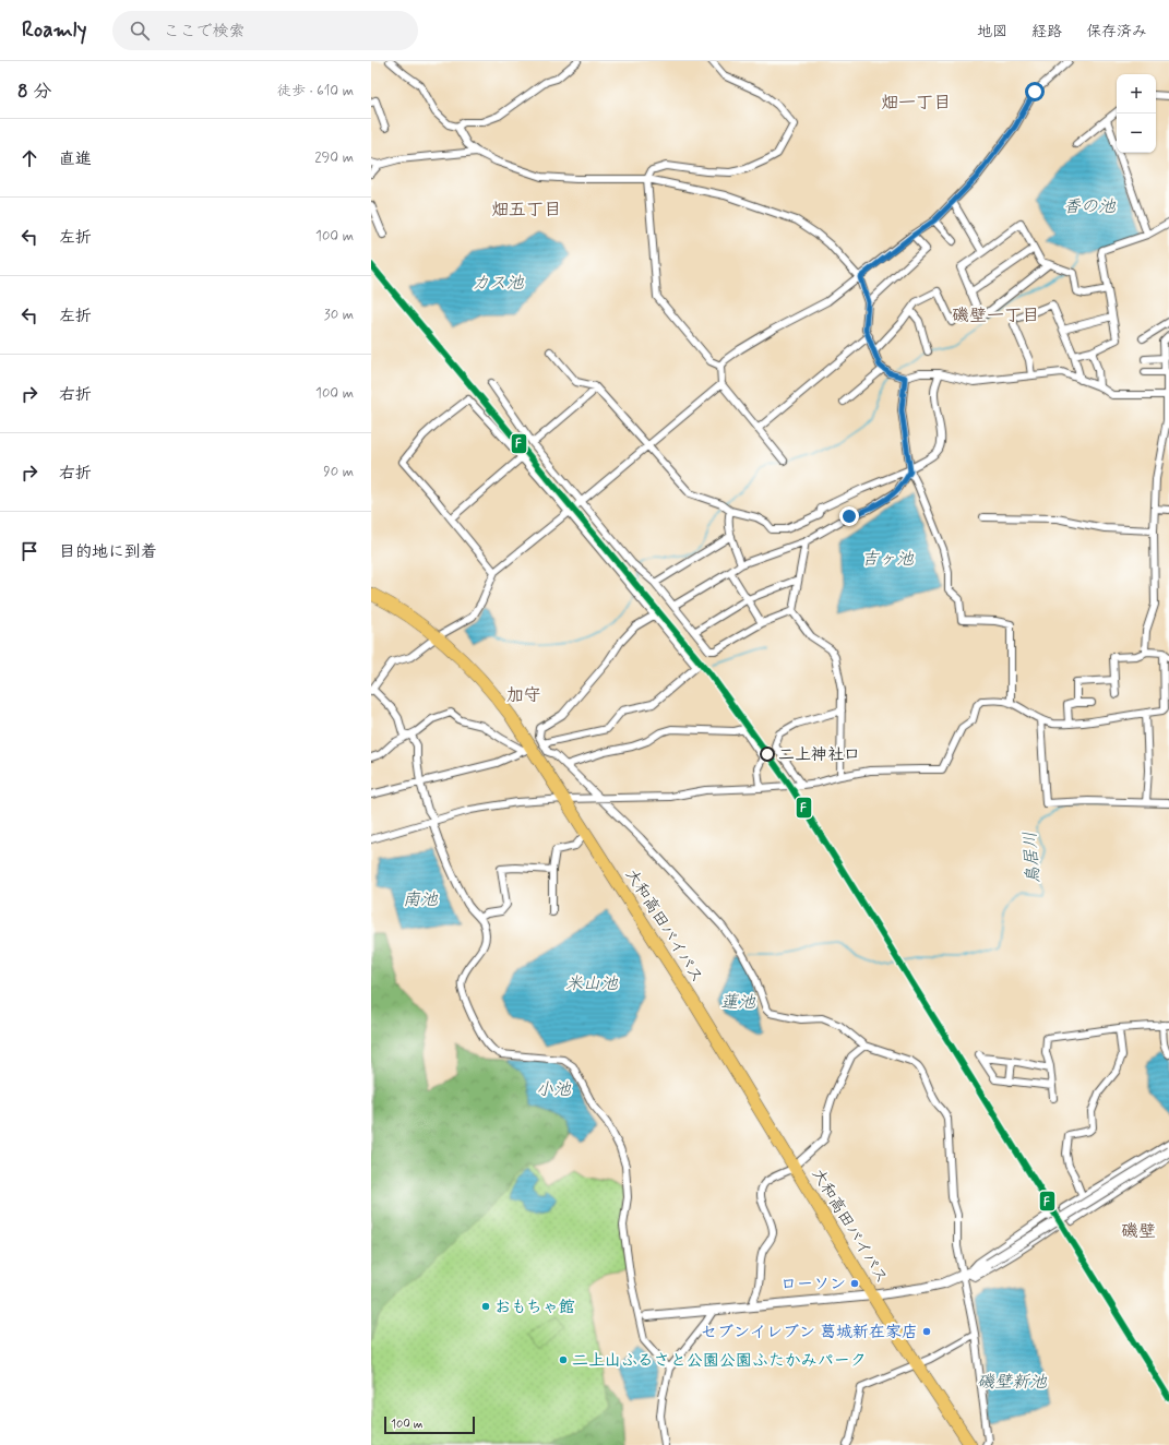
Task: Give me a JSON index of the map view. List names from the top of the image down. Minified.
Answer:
{"streets":{"highway":["大和高田バイパス"]},"districts":["畑一丁目","畑五丁目","磯壁一丁目","加守","磯壁"],"water":["香の池","カス池","吉ヶ池","鳥居川","南池","米山池","蓮池","小池","磯壁新池"],"places":["二上神社口","ローソン","おもちゃ館","セブンイレブン 葛城新在家店","二上山ふるさと公園公園ふたかみパーク"],"lines":["transit line F"],"scale_bar":"100 m","page":{"header":"Roamly","search":"ここで検索","nav":["地図","経路","保存済み"],"heading":["8 分","徒歩 · 610 m"],"map_buttons":["+","−"],"list":[["直進","290 m"],["左折","100 m"],["左折","30 m"],["右折","100 m"],["右折","90 m"],"目的地に到着"],"scale":"100 m"}}
